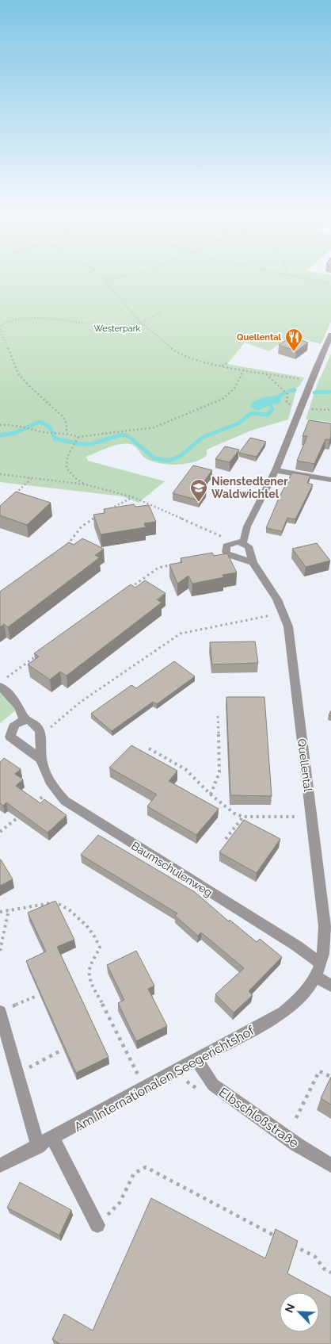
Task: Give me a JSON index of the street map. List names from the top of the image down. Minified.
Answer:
{"streets":{"street":["Quellental","Baumschulenweg","Am Internationalen Seegerichtshof","Elbschloßstraße"]},"crossings":[["Quellental","Baumschulenweg"],["Quellental","Am Internationalen Seegerichtshof"],["Am Internationalen Seegerichtshof","Elbschloßstraße"]],"parks":["Westerpark"],"places":{"restaurant":["Quellental"],"school or university":["Nienstedtener Waldwichtel"]},"north":"top left"}
